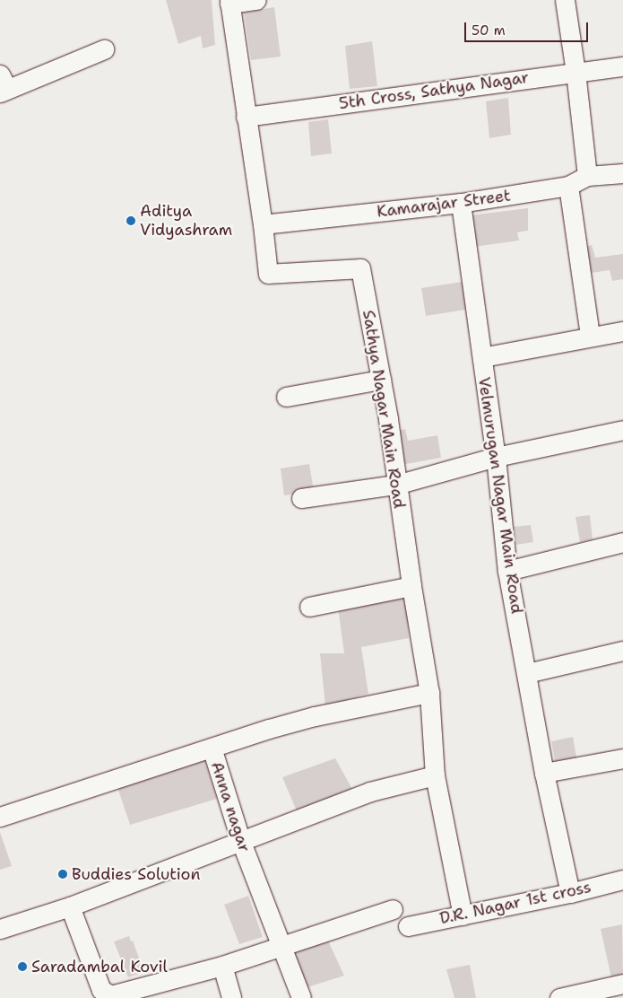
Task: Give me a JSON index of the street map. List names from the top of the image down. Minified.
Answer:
{"streets":{"street":["5th Cross, Sathya Nagar","Kamarajar Street","Sathya Nagar Main Road","Velmurugan Nagar Main Road","Anna nagar","D.R. Nagar 1st cross"]},"crossings":[["5th Cross, Sathya Nagar","Sathya Nagar Main Road"],["Kamarajar Street","Sathya Nagar Main Road"],["Kamarajar Street","Velmurugan Nagar Main Road"],["Sathya Nagar Main Road","D.R. Nagar 1st cross"],["Velmurugan Nagar Main Road","D.R. Nagar 1st cross"]],"places":["Aditya Vidyashram","Buddies Solution","Saradambal Kovil"],"scale_bar":"50 m"}
